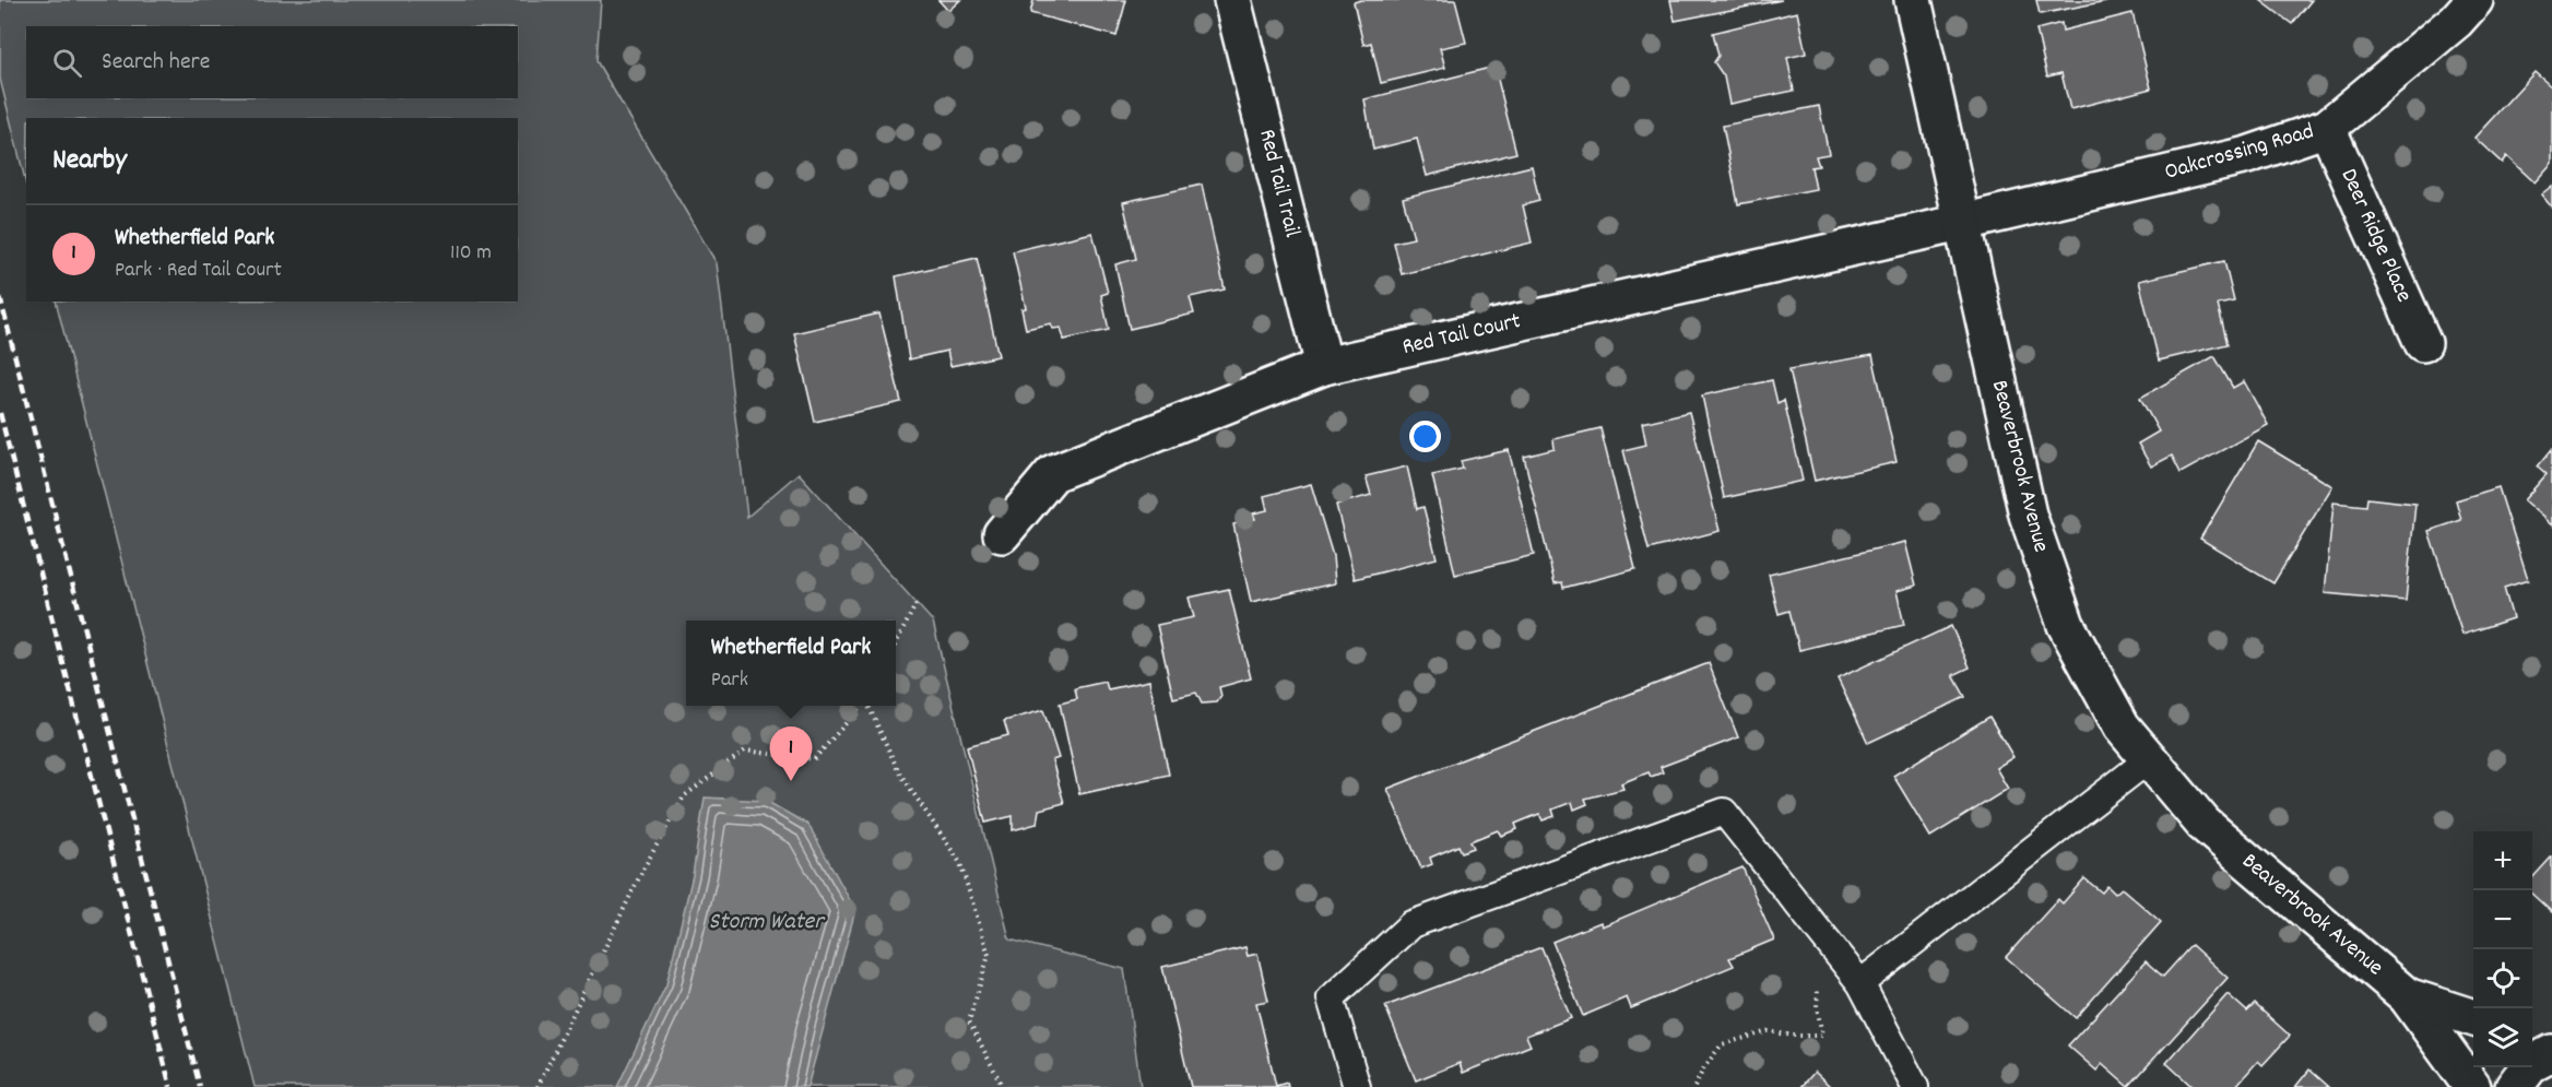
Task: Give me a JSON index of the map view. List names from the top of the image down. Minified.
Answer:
{"streets":{"street":["Oakcrossing Road","Red Tail Trail","Deer Ridge Place","Red Tail Court","Beaverbrook Avenue"]},"crossings":[["Oakcrossing Road","Deer Ridge Place"],["Oakcrossing Road","Red Tail Court"],["Oakcrossing Road","Beaverbrook Avenue"],["Red Tail Trail","Red Tail Court"],["Red Tail Court","Beaverbrook Avenue"]],"water":["Storm Water"],"page":{"search":"Search here","heading":"Nearby","list":[{"mark":"1","name":"Whetherfield Park","note":"Park · Red Tail Court","value":"110 m"}],"popup":["Whetherfield Park","Park"],"pins":"1","map_buttons":["+","−"]}}
